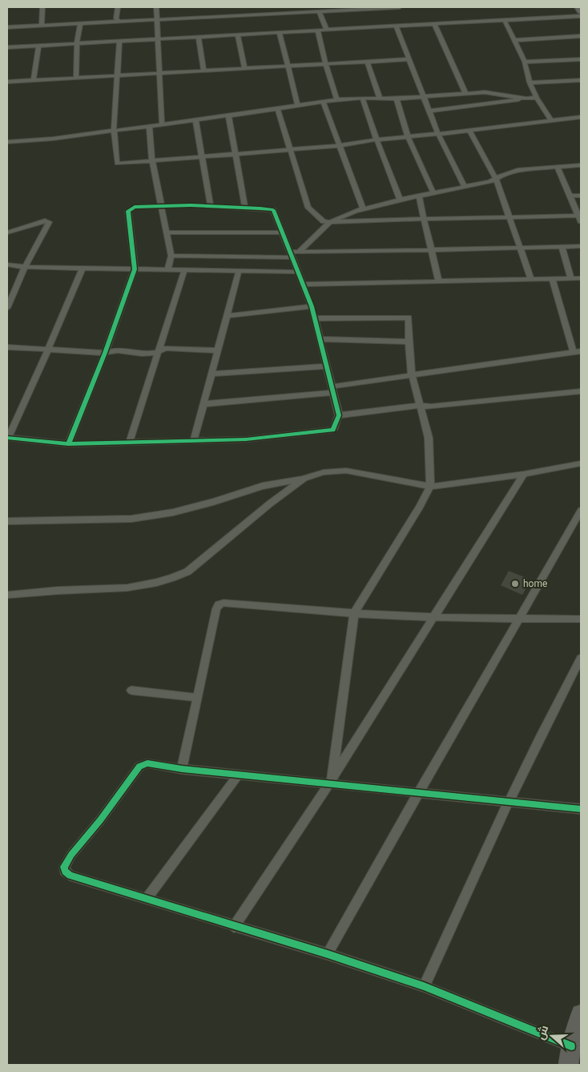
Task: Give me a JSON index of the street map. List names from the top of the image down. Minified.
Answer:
{"places":["home"],"north":"left"}
